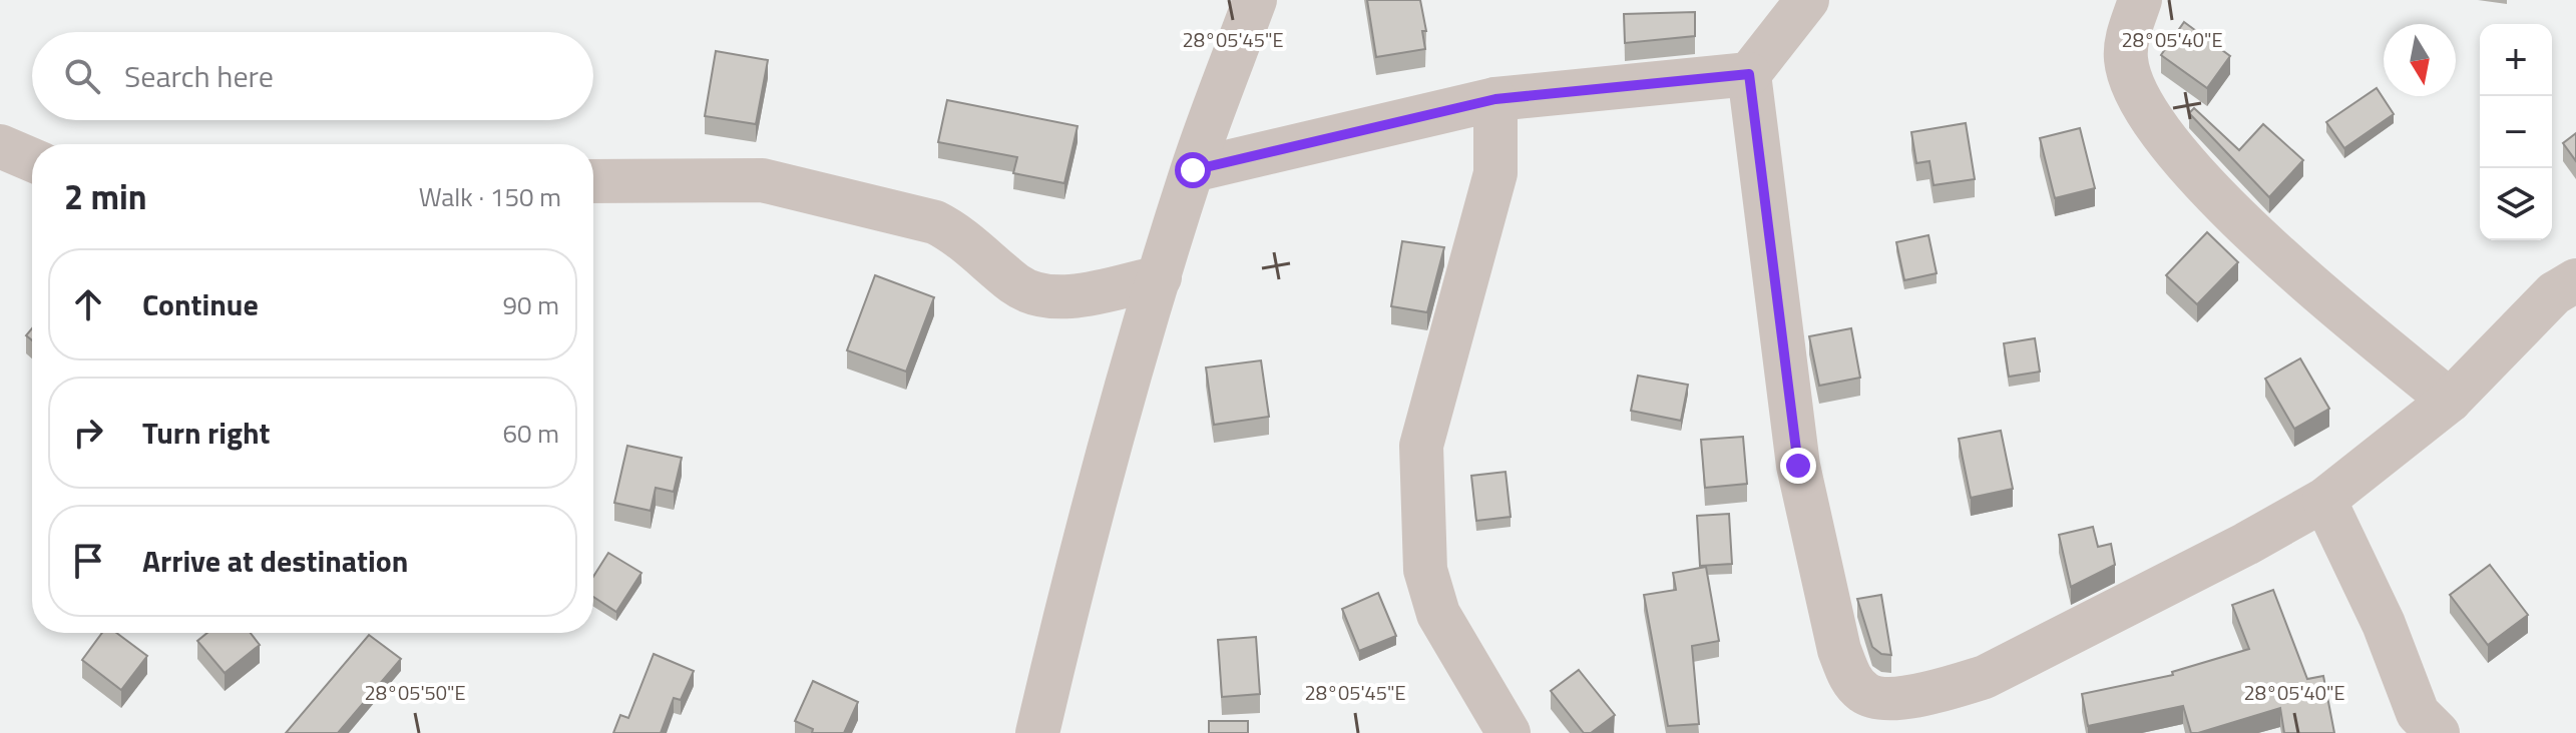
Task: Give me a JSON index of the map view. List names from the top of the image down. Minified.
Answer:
{"north":"bottom","page":{"map_buttons":["+","−"],"search":"Search here","heading":["2 min","Walk · 150 m"],"list":[["Continue","90 m"],["Turn right","60 m"],"Arrive at destination"]},"coordinates":["28°05'45\"E","28°05'40\"E","28°05'50\"E"]}
